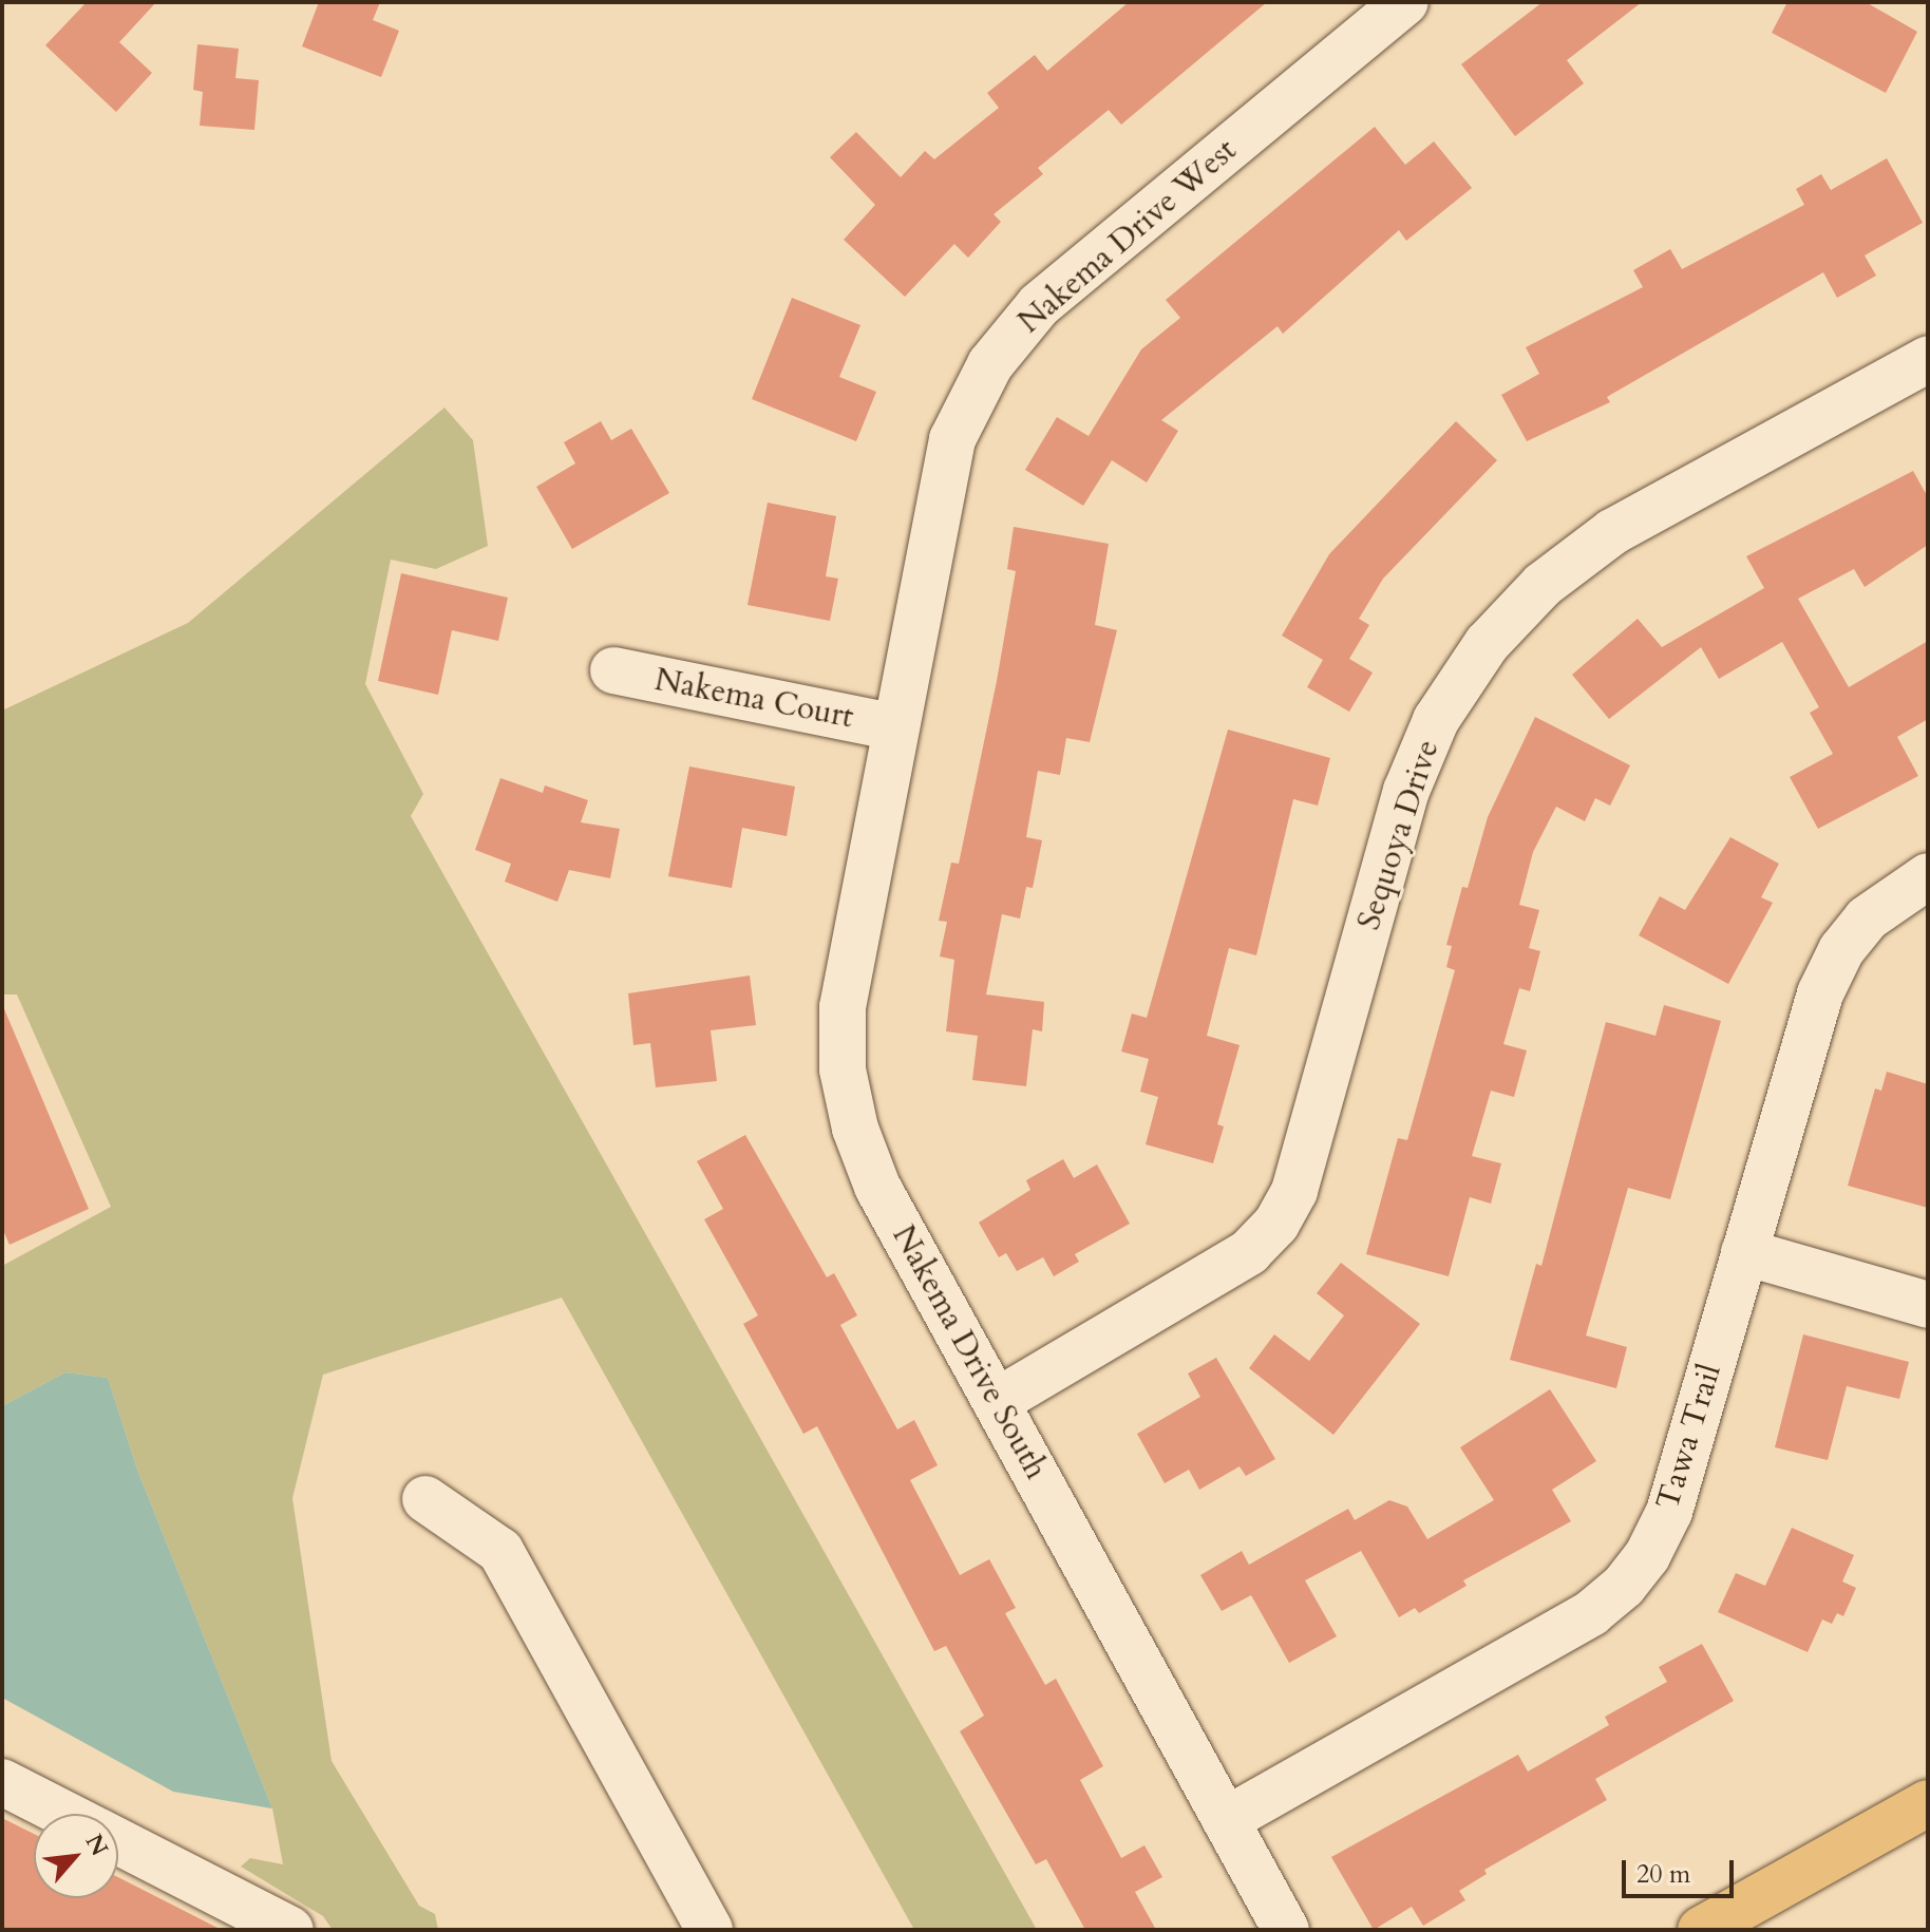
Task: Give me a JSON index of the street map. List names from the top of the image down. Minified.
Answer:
{"streets":{"street":["Nakema Drive West","Nakema Court","Sequoya Drive","Nakema Drive South","Tawa Trail"]},"crossings":[["Nakema Drive West","Nakema Court"],["Nakema Drive West","Nakema Drive South"],["Nakema Court","Nakema Drive South"],["Sequoya Drive","Nakema Drive South"],["Nakema Drive South","Tawa Trail"]],"scale_bar":"20 m","north":"top right"}
